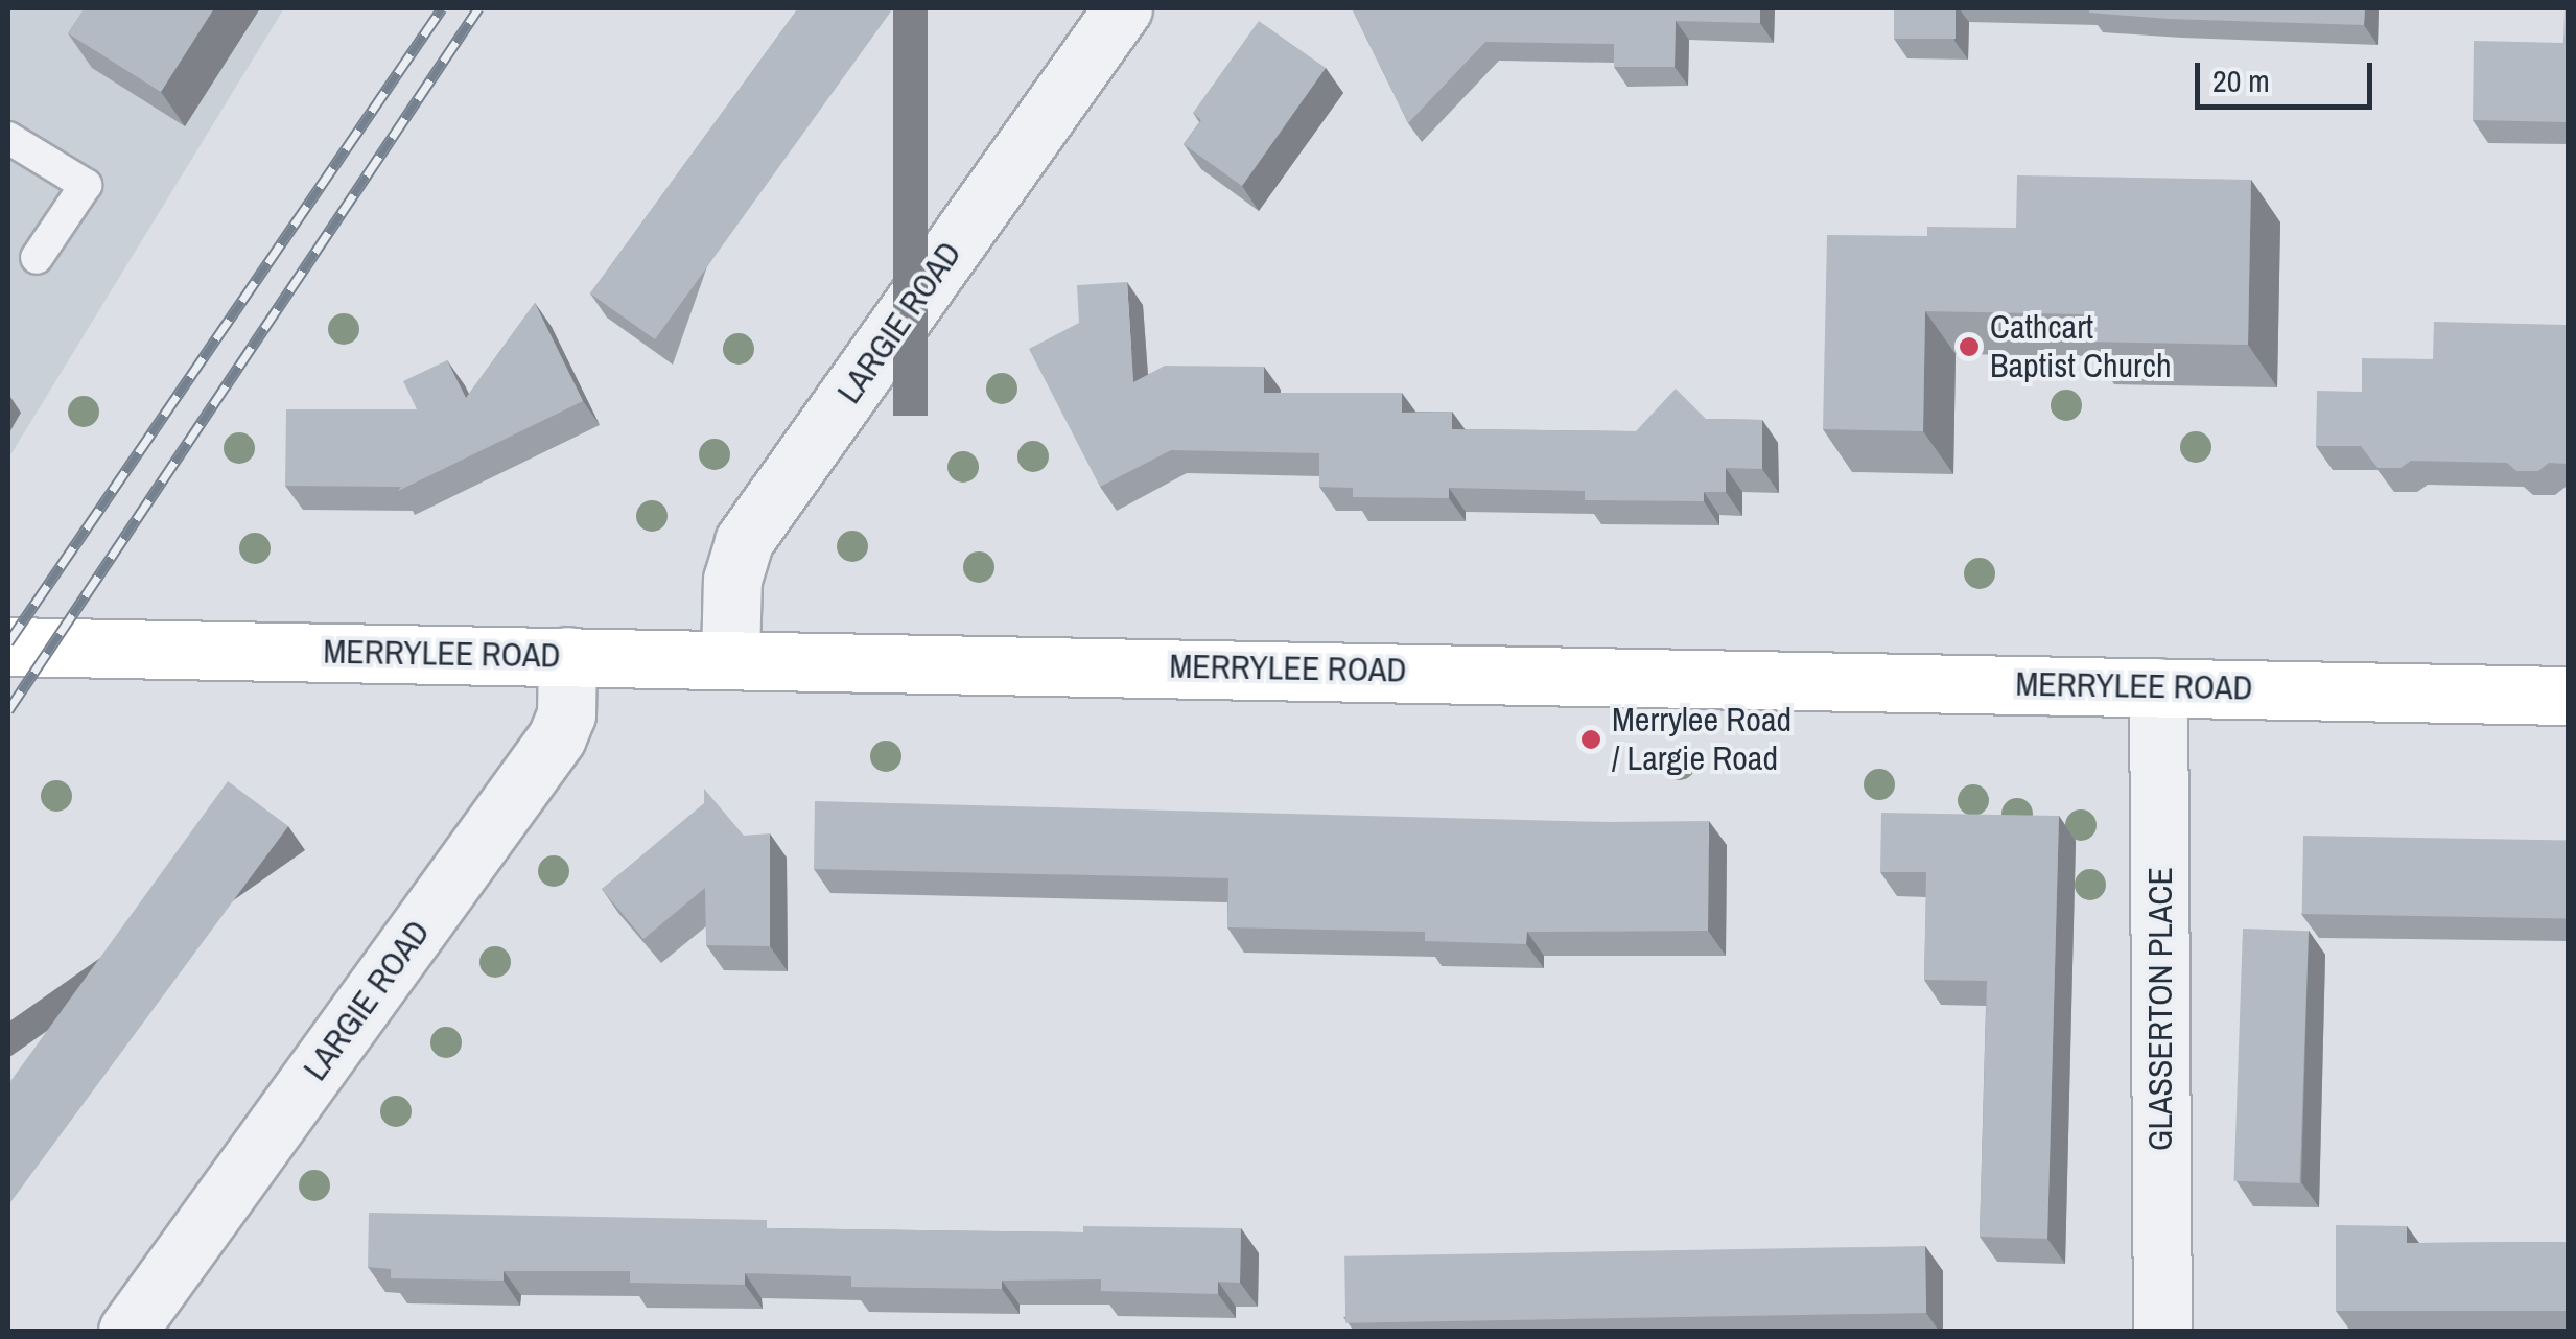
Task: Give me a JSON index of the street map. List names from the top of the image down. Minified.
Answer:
{"streets":{"main road":["MERRYLEE ROAD"],"street":["LARGIE ROAD","GLASSERTON PLACE"]},"crossings":[["LARGIE ROAD","MERRYLEE ROAD"],["MERRYLEE ROAD","GLASSERTON PLACE"]],"places":["Cathcart Baptist Church","Merrylee Road / Largie Road"],"scale_bar":"20 m"}
